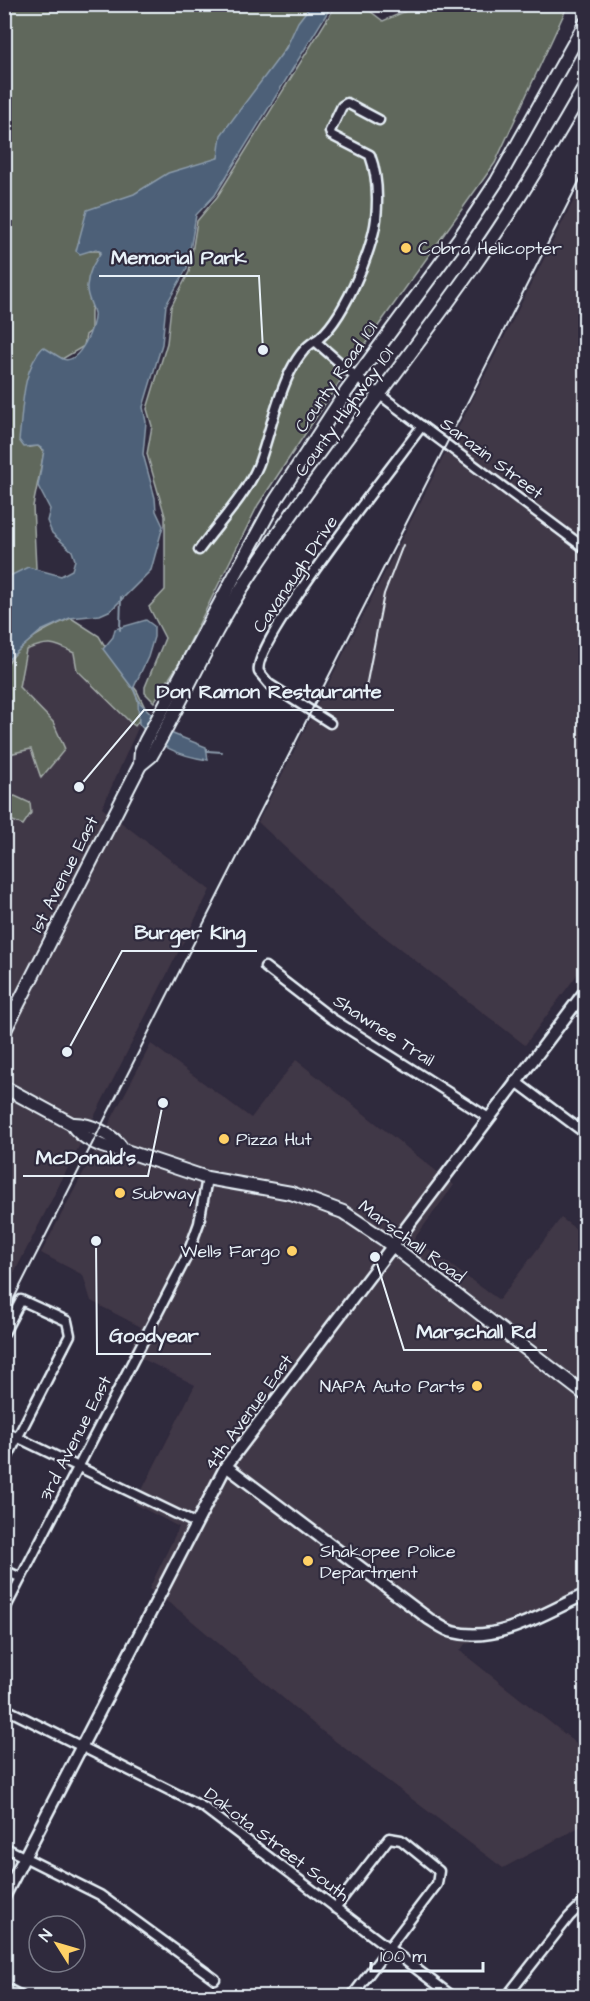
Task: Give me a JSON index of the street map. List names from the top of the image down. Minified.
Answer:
{"streets":{"main road":["County Road 101","County Highway 101","1st Avenue East","Marschall Road"],"street":["Sarazin Street","Cavanaugh Drive","Shawnee Trail","4th Avenue East","3rd Avenue East","Dakota Street South"]},"crossings":[["County Road 101","County Highway 101"],["County Road 101","Sarazin Street"],["County Highway 101","Sarazin Street"],["County Highway 101","1st Avenue East"],["Sarazin Street","Cavanaugh Drive"],["Shawnee Trail","4th Avenue East"],["Marschall Road","4th Avenue East"],["Marschall Road","3rd Avenue East"],["4th Avenue East","Dakota Street South"]],"places":["Cobra Helicopter","Memorial Park","Don Ramon Restaurante","Burger King","McDonald's","Pizza Hut","Subway","Goodyear","Wells Fargo","Marschall Rd","NAPA Auto Parts","Shakopee Police Department"],"scale_bar":"100 m","north":"top left"}
